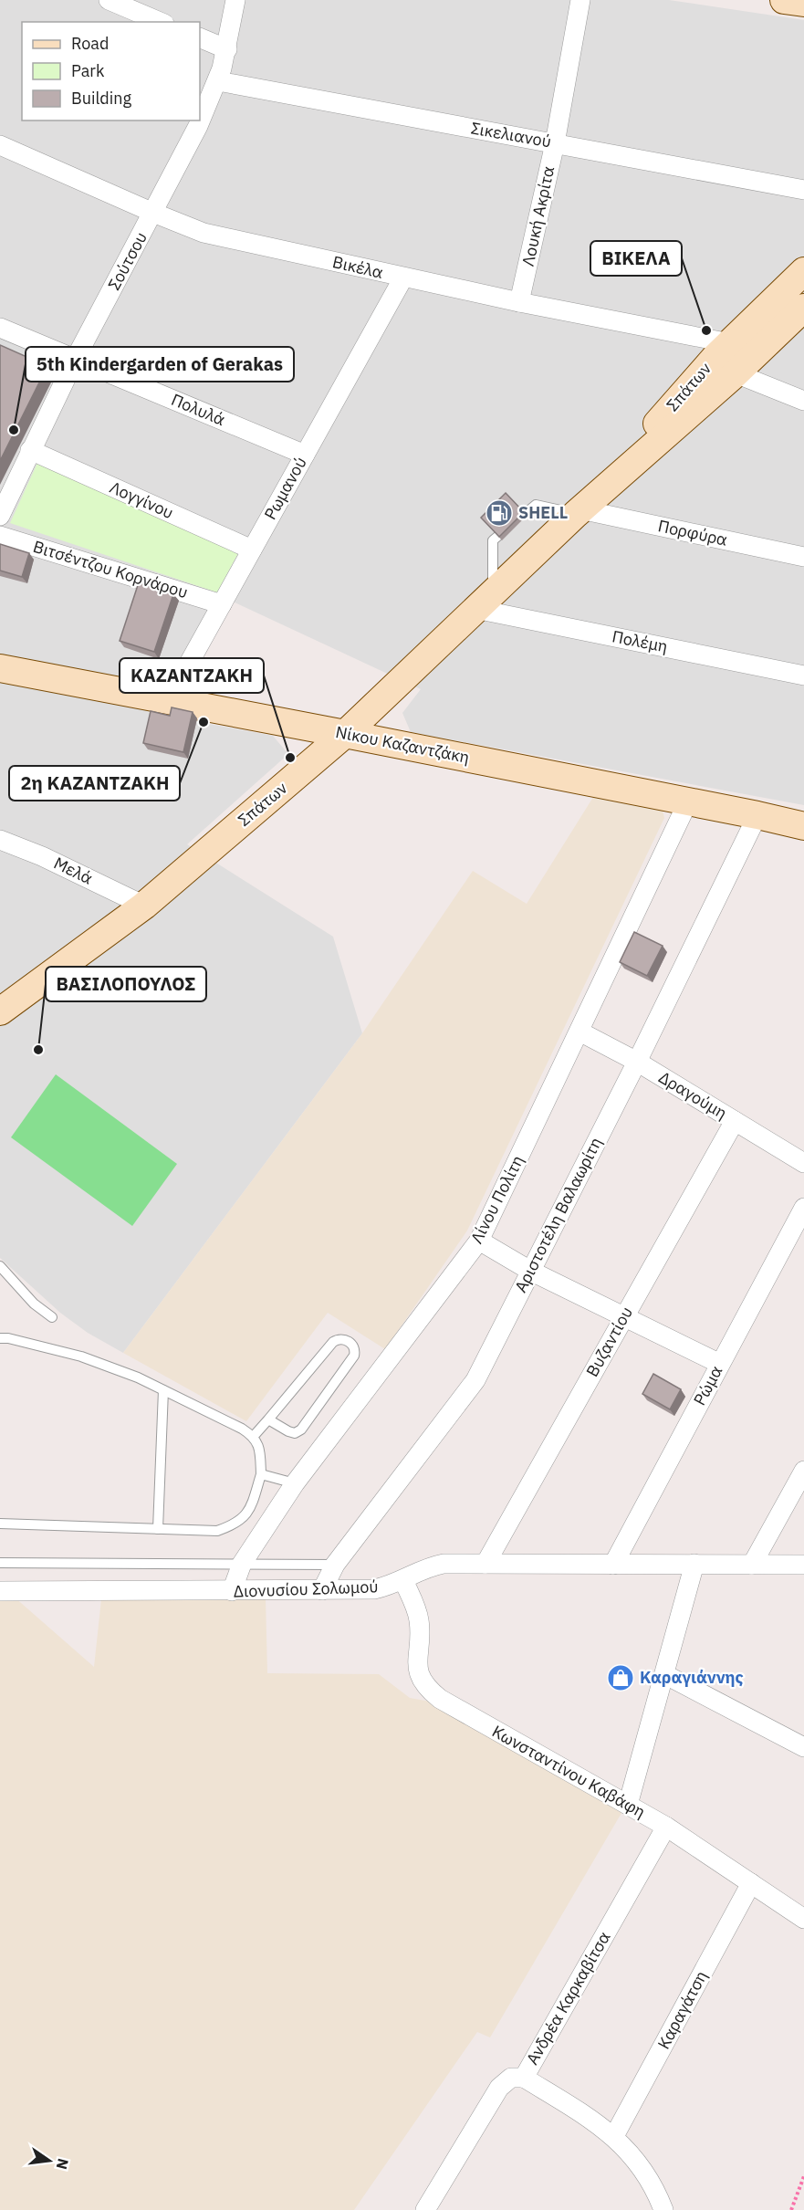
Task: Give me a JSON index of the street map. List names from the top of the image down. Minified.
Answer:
{"streets":{"main road":["Σπάτων","Νίκου Καζαντζάκη"],"street":["Σικελιανού","Λουκή Ακρίτα","Σούτσου","Βικέλα","Πολυλά","Ρωμανού","Λογγίνου","Πορφύρα","Βιτσέντζου Κορνάρου","Πολέμη","Μελά","Δραγούμη","Λίνου Πολίτη","Αριστοτέλη Βαλαωρίτη","Βυζαντίου","Ρώμα","Διονυσίου Σολωμού","Κωνσταντίνου Καβάφη","Ανδρέα Καρκαβίτσα","Καραγάτση"]},"crossings":[["Σικελιανού","Λουκή Ακρίτα"],["Σικελιανού","Σούτσου"],["Λουκή Ακρίτα","Βικέλα"],["Σούτσου","Βικέλα"],["Σούτσου","Πολυλά"],["Σούτσου","Λογγίνου"],["Βικέλα","Σπάτων"],["Βικέλα","Ρωμανού"],["Σπάτων","Πορφύρα"],["Σπάτων","Πολέμη"],["Σπάτων","Νίκου Καζαντζάκη"],["Σπάτων","Μελά"],["Πολυλά","Ρωμανού"],["Ρωμανού","Λογγίνου"],["Ρωμανού","Βιτσέντζου Κορνάρου"],["Ρωμανού","Νίκου Καζαντζάκη"],["Νίκου Καζαντζάκη","Λίνου Πολίτη"],["Νίκου Καζαντζάκη","Αριστοτέλη Βαλαωρίτη"],["Δραγούμη","Λίνου Πολίτη"],["Δραγούμη","Αριστοτέλη Βαλαωρίτη"],["Δραγούμη","Βυζαντίου"],["Λίνου Πολίτη","Διονυσίου Σολωμού"],["Αριστοτέλη Βαλαωρίτη","Διονυσίου Σολωμού"],["Βυζαντίου","Διονυσίου Σολωμού"],["Ρώμα","Διονυσίου Σολωμού"],["Διονυσίου Σολωμού","Κωνσταντίνου Καβάφη"],["Κωνσταντίνου Καβάφη","Ανδρέα Καρκαβίτσα"],["Κωνσταντίνου Καβάφη","Καραγάτση"]],"places":{"other":["ΒΙΚΕΛΑ","5th Kindergarden of Gerakas","2η ΚΑΖΑΝΤΖΑΚΗ","ΚΑΖΑΝΤΖΑΚΗ","ΒΑΣΙΛΟΠΟΥΛΟΣ"],"fuel station":["SHELL"],"shop":["Καραγιάννης"]},"legend":["Road","Park","Building"],"north":"right"}
